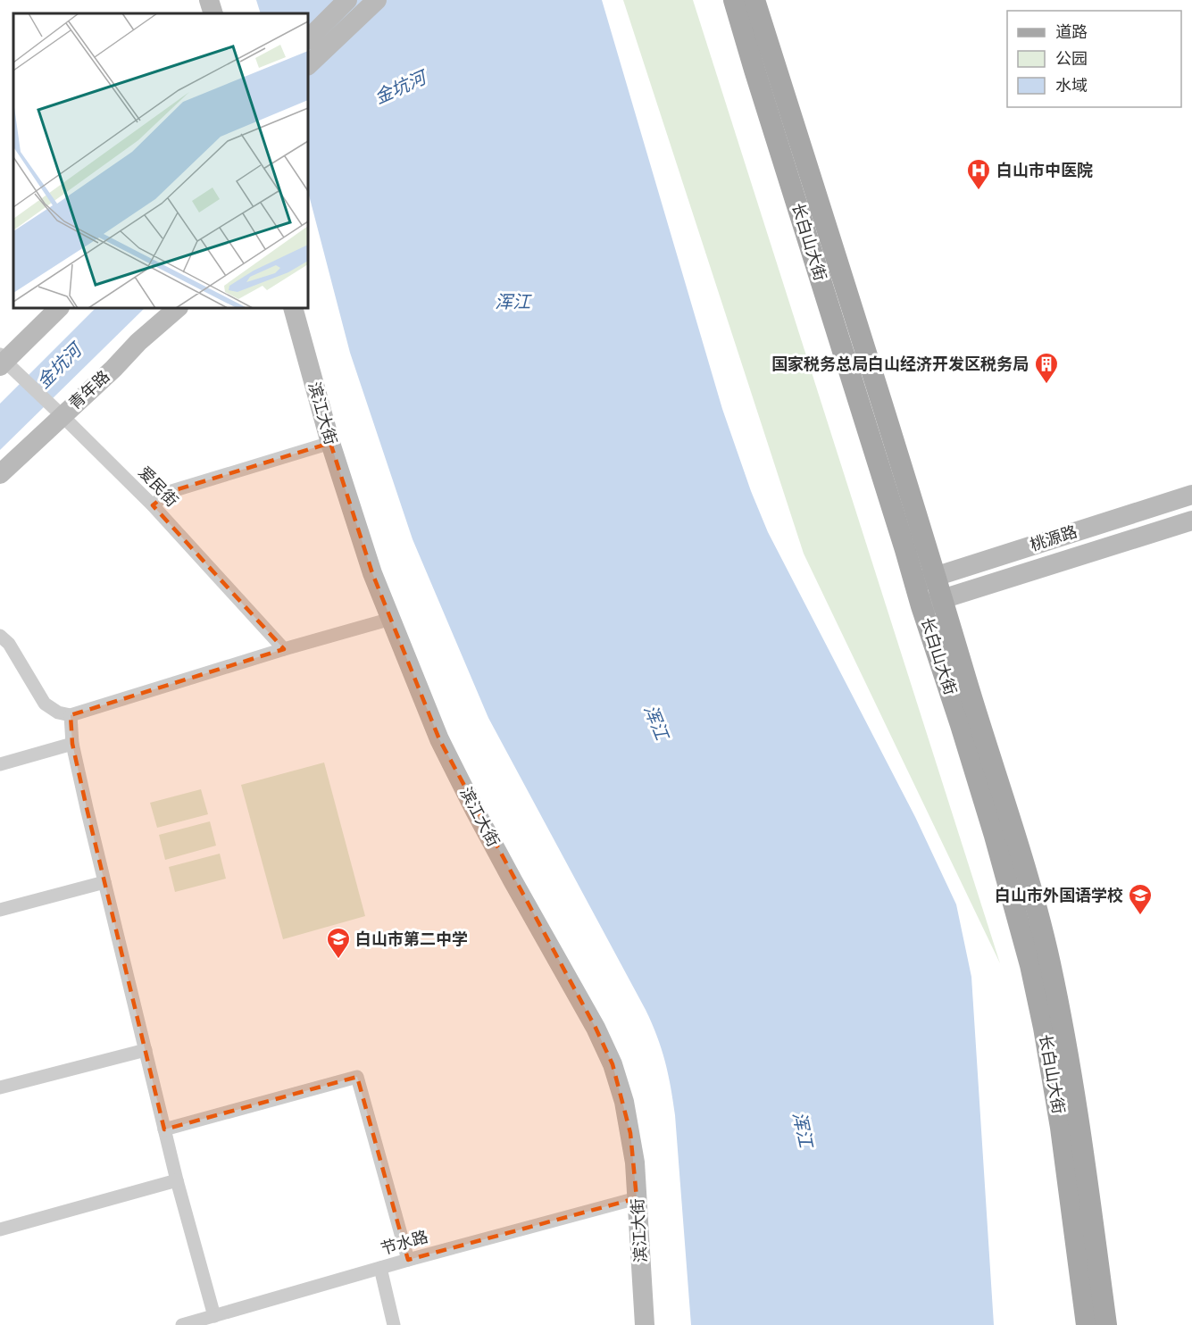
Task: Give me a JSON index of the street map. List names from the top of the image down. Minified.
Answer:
{"streets":{"main road":["长白山大街"],"street":["青年路","滨江大街","爱民街","桃源路","节水路"]},"crossings":[["长白山大街","桃源路"],["青年路","爱民街"],["滨江大街","节水路"]],"water":["金坑河","浑江"],"places":{"hospital":["白山市中医院"],"building":["国家税务总局白山经济开发区税务局"],"school or university":["白山市外国语学校","白山市第二中学"]},"legend":["道路","公园","水域"]}
